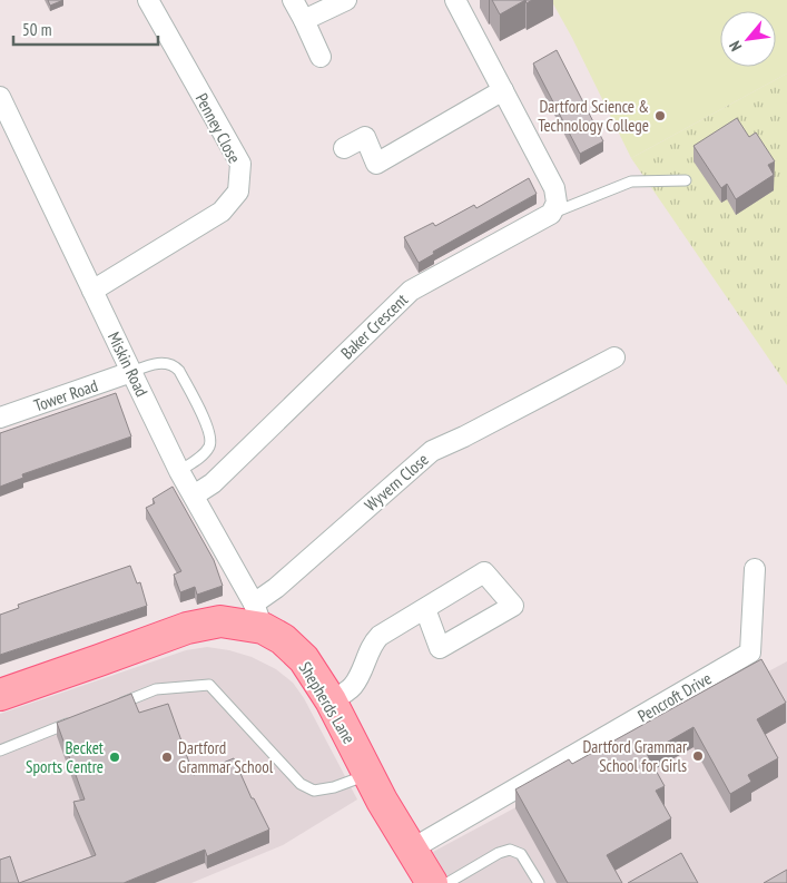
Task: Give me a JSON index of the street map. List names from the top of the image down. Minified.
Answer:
{"streets":{"main road":["Shepherds Lane"],"street":["Penney Close","Baker Crescent","Miskin Road","Tower Road","Wyvern Close","Pencroft Drive"]},"crossings":[["Penney Close","Miskin Road"],["Baker Crescent","Miskin Road"],["Miskin Road","Tower Road"],["Miskin Road","Wyvern Close"],["Miskin Road","Shepherds Lane"],["Wyvern Close","Shepherds Lane"],["Pencroft Drive","Shepherds Lane"]],"places":["Dartford Science & Technology College","Dartford Grammar School for Girls","Becket Sports Centre","Dartford Grammar School"],"scale_bar":"50 m","north":"bottom left"}
